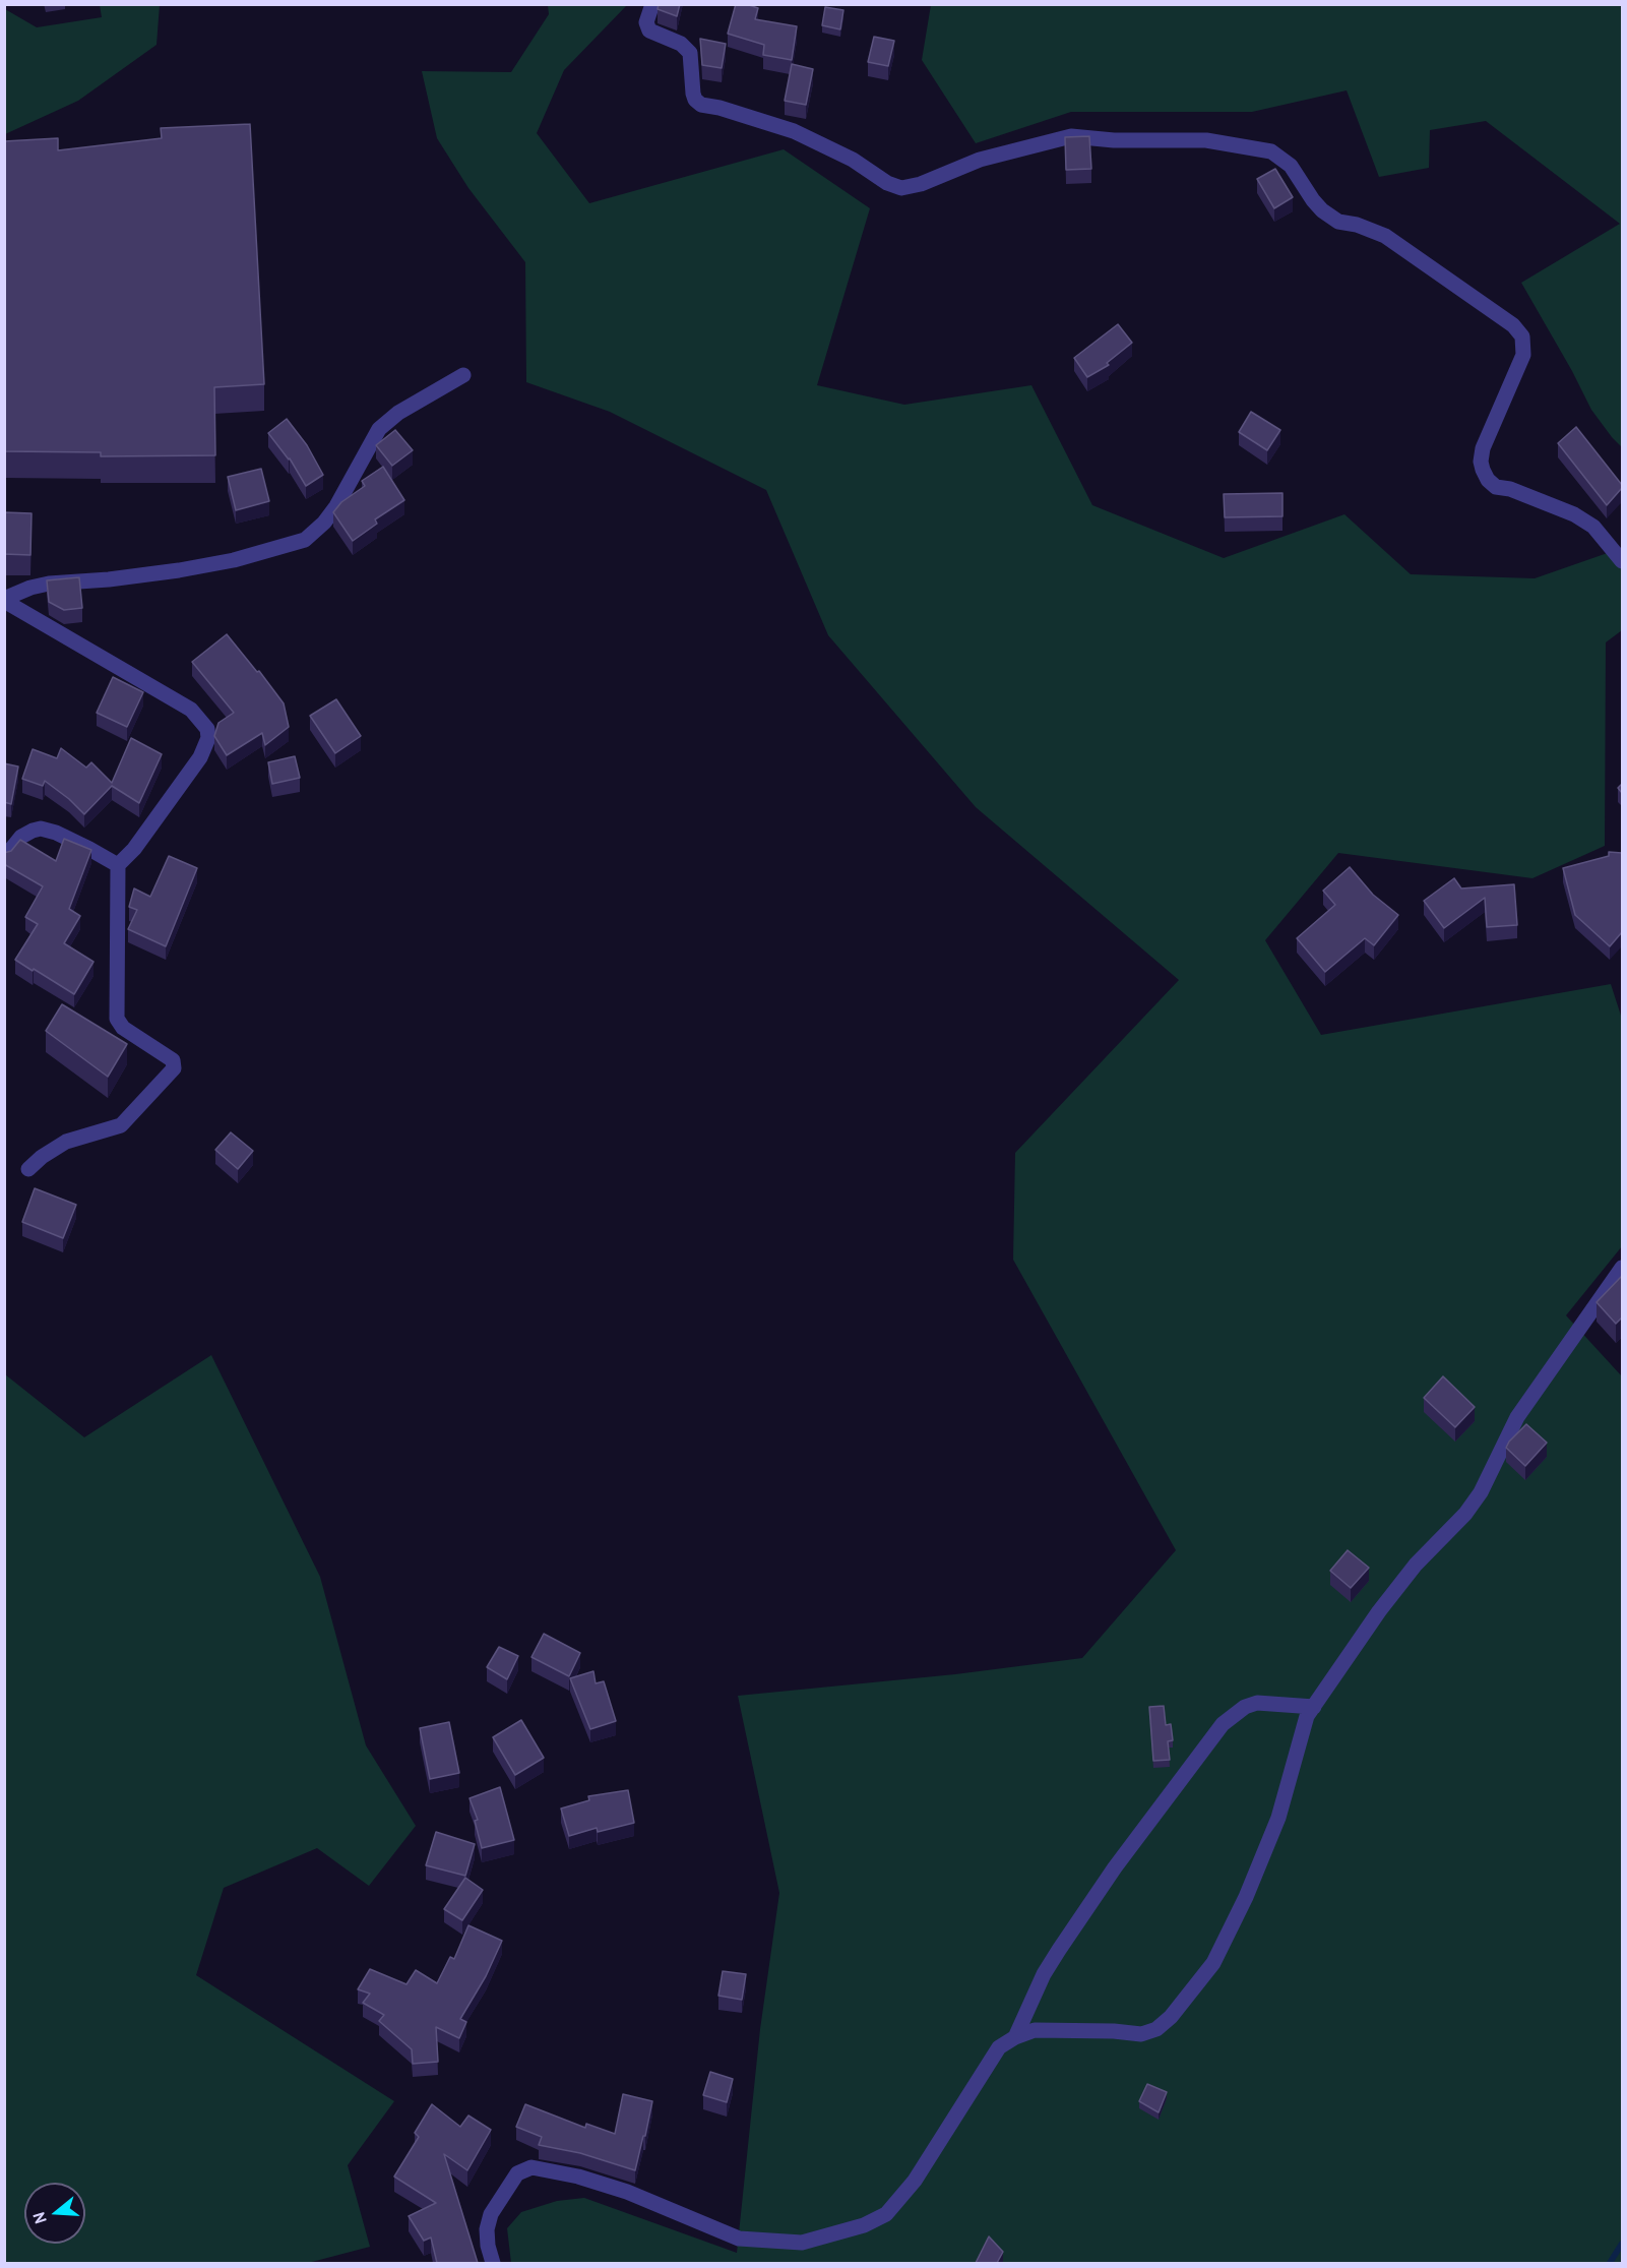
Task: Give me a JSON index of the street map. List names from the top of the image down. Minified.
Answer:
{"north":"left"}
